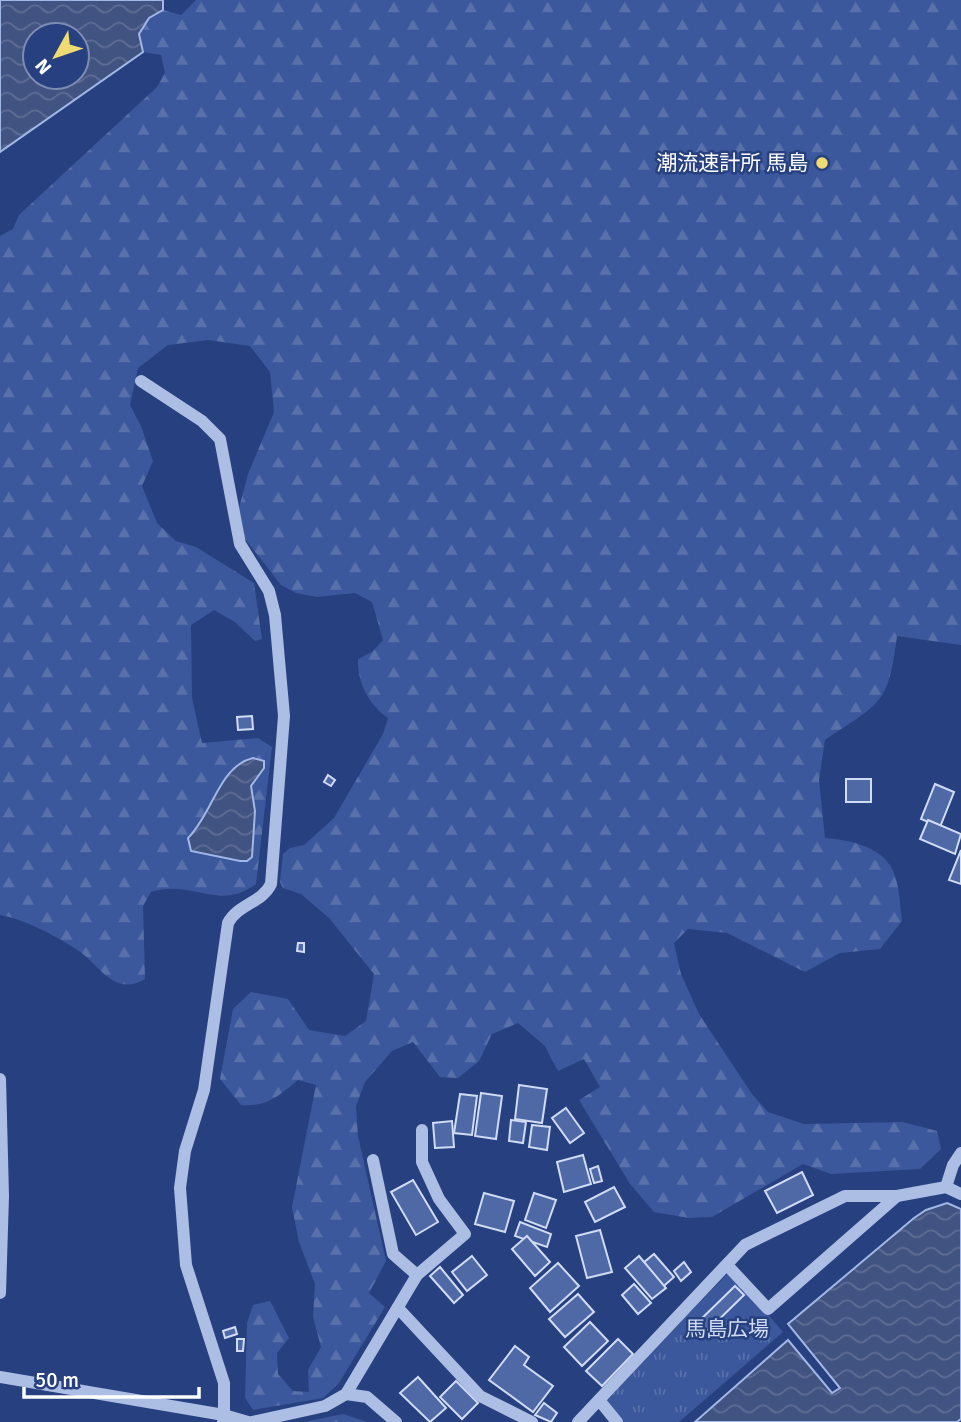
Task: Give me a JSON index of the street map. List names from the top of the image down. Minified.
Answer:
{"parks":["馬島広場"],"places":["潮流速計所 馬島"],"scale_bar":"50 m","north":"bottom left"}
